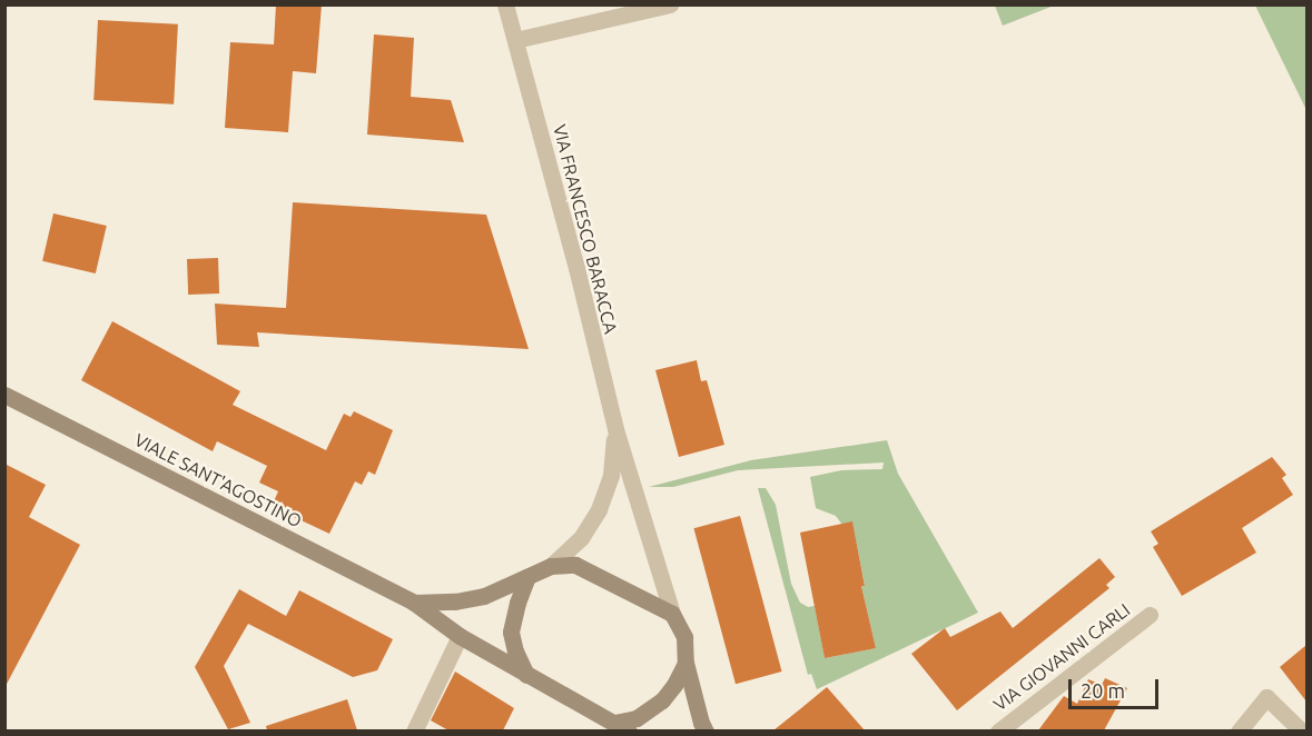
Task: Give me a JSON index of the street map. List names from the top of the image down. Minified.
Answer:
{"streets":{"main road":["VIALE SANT'AGOSTINO"],"street":["VIA FRANCESCO BARACCA","VIA GIOVANNI CARLI"]},"crossings":[["VIA FRANCESCO BARACCA","VIALE SANT'AGOSTINO"]],"scale_bar":"20 m"}
